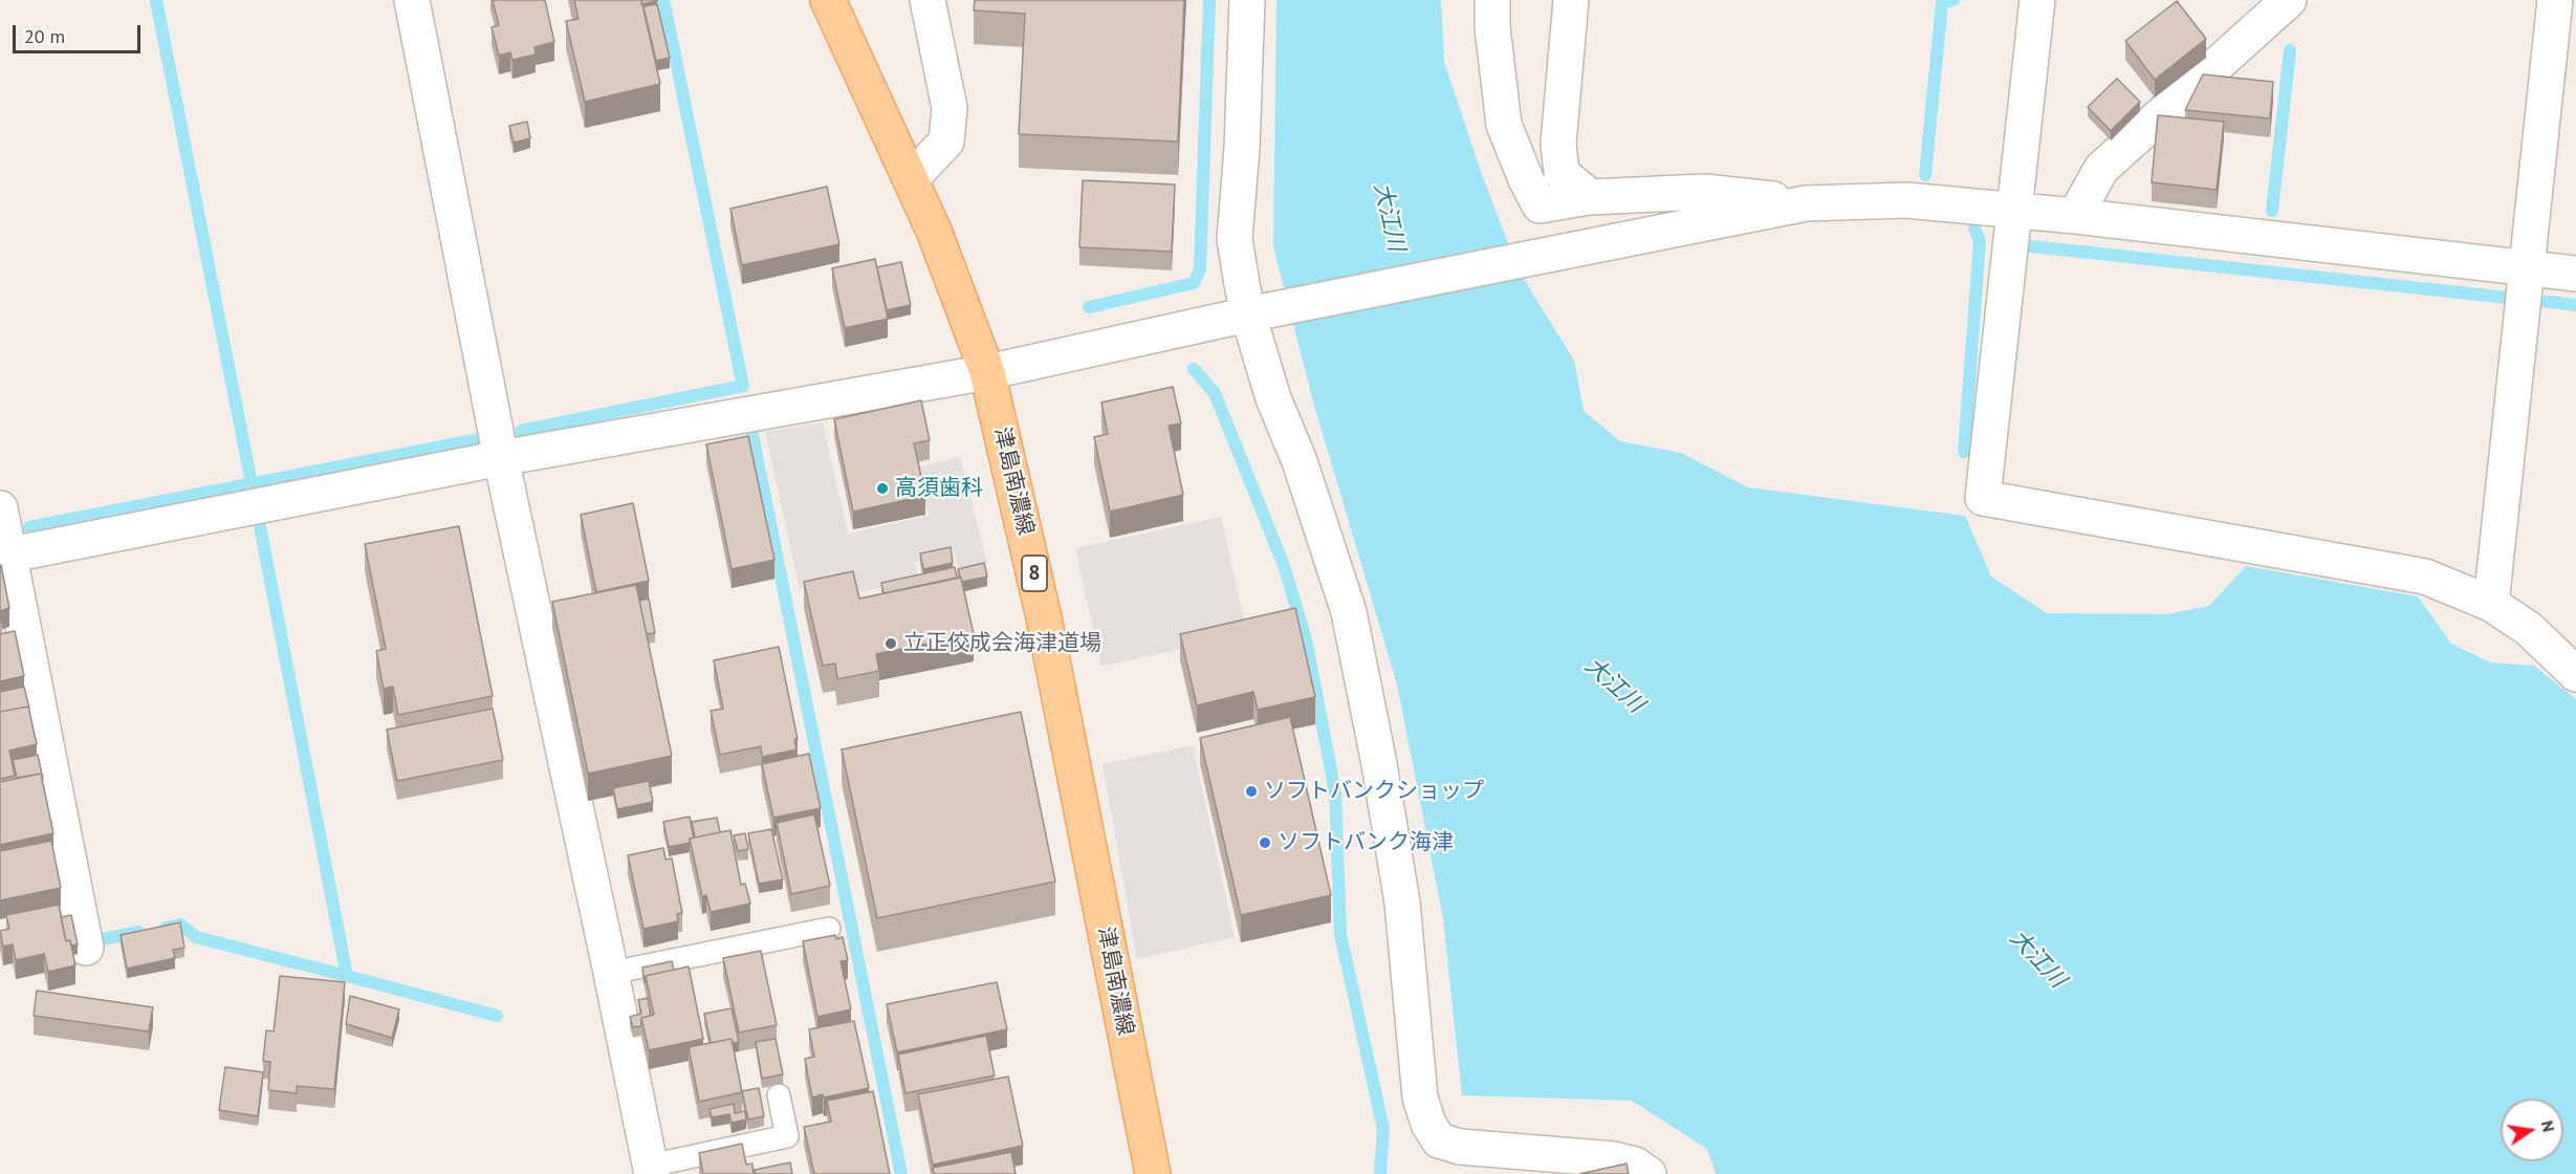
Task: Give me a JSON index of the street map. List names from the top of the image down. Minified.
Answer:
{"streets":{"main road":["津島南濃線","8"]},"water":["大江川"],"places":["高須歯科","立正佼成会海津道場","ソフトバンクショップ","ソフトバンク海津"],"scale_bar":"20 m","north":"right"}
